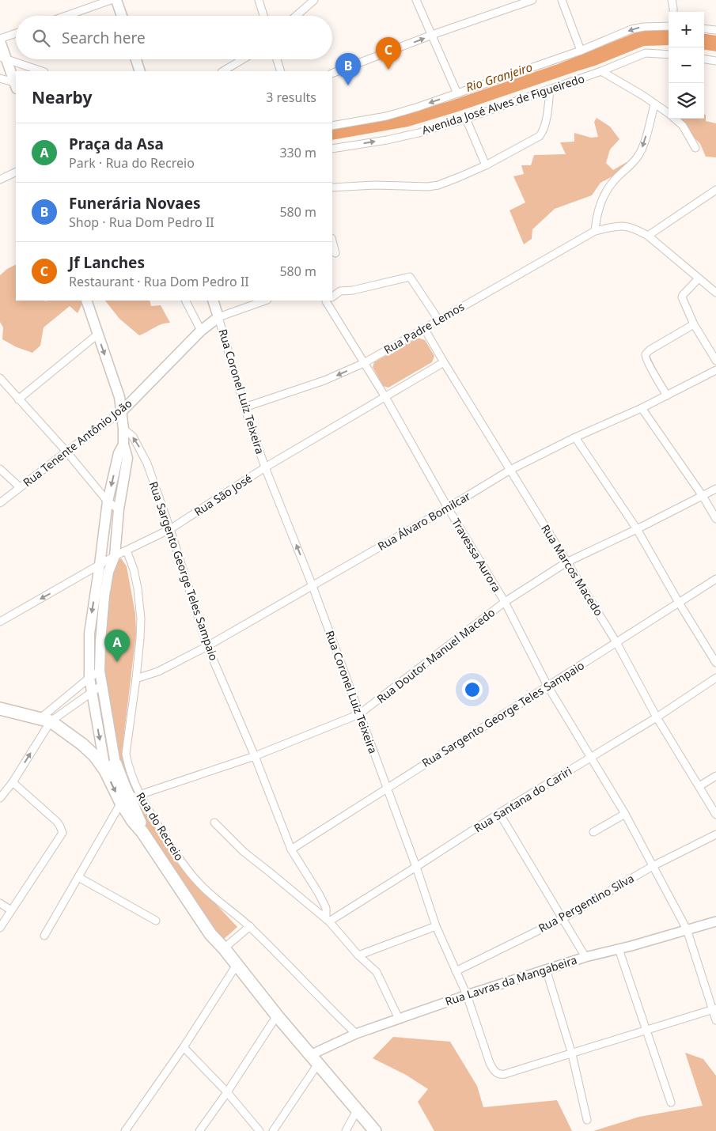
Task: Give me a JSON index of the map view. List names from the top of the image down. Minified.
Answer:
{"streets":{"main road":["Rua Coronel Luiz Teixeira","Rua Tenente Antônio João"],"street":["Avenida José Alves de Figueiredo","Rua Padre Lemos","Rua São José","Rua Álvaro Bomilcar","Travessa Aurora","Rua Marcos Macedo","Rua Sargento George Teles Sampaio","Rua Doutor Manuel Macedo","Rua Santana do Cariri","Rua do Recreio","Rua Pergentino Silva","Rua Lavras da Mangabeira"]},"crossings":[["Rua Padre Lemos","Rua Coronel Luiz Teixeira"],["Rua Padre Lemos","Travessa Aurora"],["Rua Padre Lemos","Rua Marcos Macedo"],["Rua Coronel Luiz Teixeira","Rua Tenente Antônio João"],["Rua Coronel Luiz Teixeira","Rua São José"],["Rua Coronel Luiz Teixeira","Rua Álvaro Bomilcar"],["Rua Coronel Luiz Teixeira","Rua Sargento George Teles Sampaio"],["Rua Coronel Luiz Teixeira","Rua Doutor Manuel Macedo"],["Rua Coronel Luiz Teixeira","Rua Santana do Cariri"],["Rua Coronel Luiz Teixeira","Rua Pergentino Silva"],["Rua Coronel Luiz Teixeira","Rua Lavras da Mangabeira"],["Rua São José","Travessa Aurora"],["Rua São José","Rua Marcos Macedo"],["Rua São José","Rua Sargento George Teles Sampaio"],["Rua São José","Rua do Recreio"],["Rua Álvaro Bomilcar","Travessa Aurora"],["Rua Álvaro Bomilcar","Rua Marcos Macedo"],["Rua Álvaro Bomilcar","Rua Sargento George Teles Sampaio"],["Rua Álvaro Bomilcar","Rua do Recreio"],["Travessa Aurora","Rua Sargento George Teles Sampaio"],["Travessa Aurora","Rua Doutor Manuel Macedo"],["Travessa Aurora","Rua Santana do Cariri"],["Travessa Aurora","Rua Pergentino Silva"],["Travessa Aurora","Rua Lavras da Mangabeira"],["Rua Marcos Macedo","Rua Sargento George Teles Sampaio"],["Rua Marcos Macedo","Rua Doutor Manuel Macedo"],["Rua Marcos Macedo","Rua Santana do Cariri"],["Rua Sargento George Teles Sampaio","Rua Doutor Manuel Macedo"],["Rua Sargento George Teles Sampaio","Rua Santana do Cariri"],["Rua Sargento George Teles Sampaio","Rua Lavras da Mangabeira"],["Rua Doutor Manuel Macedo","Rua do Recreio"],["Rua do Recreio","Rua Lavras da Mangabeira"]],"water":["Rio Granjeiro"],"page":{"map_buttons":["+","−"],"search":"Search here","pins":["C","B","A"],"heading":["Nearby","3 results"],"list":[{"mark":"A","name":"Praça da Asa","note":"Park · Rua do Recreio","value":"330 m"},{"mark":"B","name":"Funerária Novaes","note":"Shop · Rua Dom Pedro II","value":"580 m"},{"mark":"C","name":"Jf Lanches","note":"Restaurant · Rua Dom Pedro II","value":"580 m"}]}}
